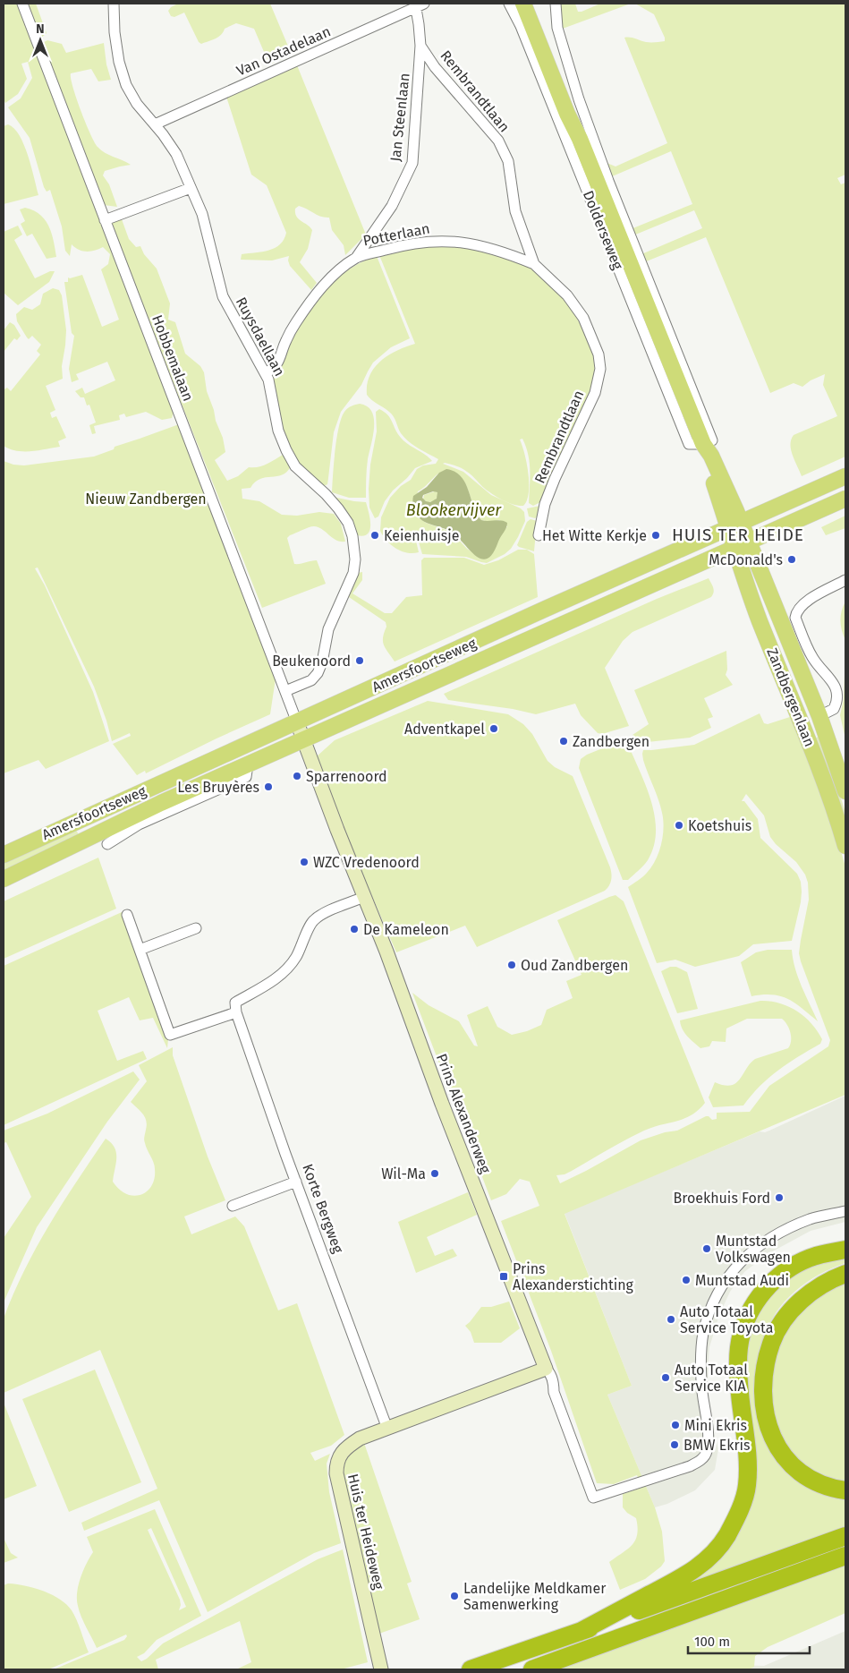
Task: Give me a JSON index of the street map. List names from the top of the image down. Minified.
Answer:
{"streets":{"main road":["Dolderseweg","Amersfoortseweg","Zandbergenlaan"],"street":["Van Ostadelaan","Rembrandtlaan","Jan Steenlaan","Potterlaan","Ruysdaellaan","Hobbemalaan","Prins Alexanderweg","Korte Bergweg","Huis ter Heideweg"]},"crossings":[["Van Ostadelaan","Rembrandtlaan"],["Van Ostadelaan","Ruysdaellaan"],["Rembrandtlaan","Jan Steenlaan"],["Rembrandtlaan","Potterlaan"],["Jan Steenlaan","Potterlaan"],["Dolderseweg","Amersfoortseweg"],["Dolderseweg","Zandbergenlaan"],["Potterlaan","Ruysdaellaan"],["Ruysdaellaan","Hobbemalaan"],["Hobbemalaan","Amersfoortseweg"],["Hobbemalaan","Prins Alexanderweg"],["Amersfoortseweg","Zandbergenlaan"],["Amersfoortseweg","Prins Alexanderweg"],["Korte Bergweg","Huis ter Heideweg"]],"districts":["HUIS TER HEIDE"],"water":["Blookervijver"],"parks":["Nieuw Zandbergen"],"places":{"other":["Keienhuisje","Het Witte Kerkje","McDonald's","Beukenoord","Adventkapel","Zandbergen","Sparrenoord","Les Bruyères","Koetshuis","WZC Vredenoord","De Kameleon","Oud Zandbergen","Wil-Ma","Broekhuis Ford","Muntstad Volkswagen","Muntstad Audi","Auto Totaal Service Toyota","Auto Totaal Service KIA","Mini Ekris","BMW Ekris","Landelijke Meldkamer Samenwerking"],"transit":["Prins Alexanderstichting"]},"scale_bar":"100 m","north":"top"}
